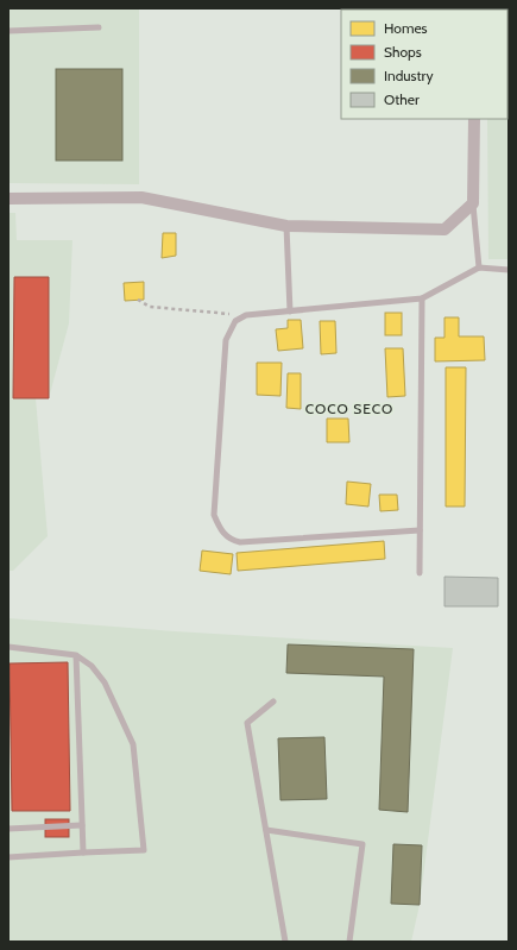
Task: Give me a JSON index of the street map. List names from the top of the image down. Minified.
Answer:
{"districts":["COCO SECO"],"legend":["Homes","Shops","Industry","Other"]}
